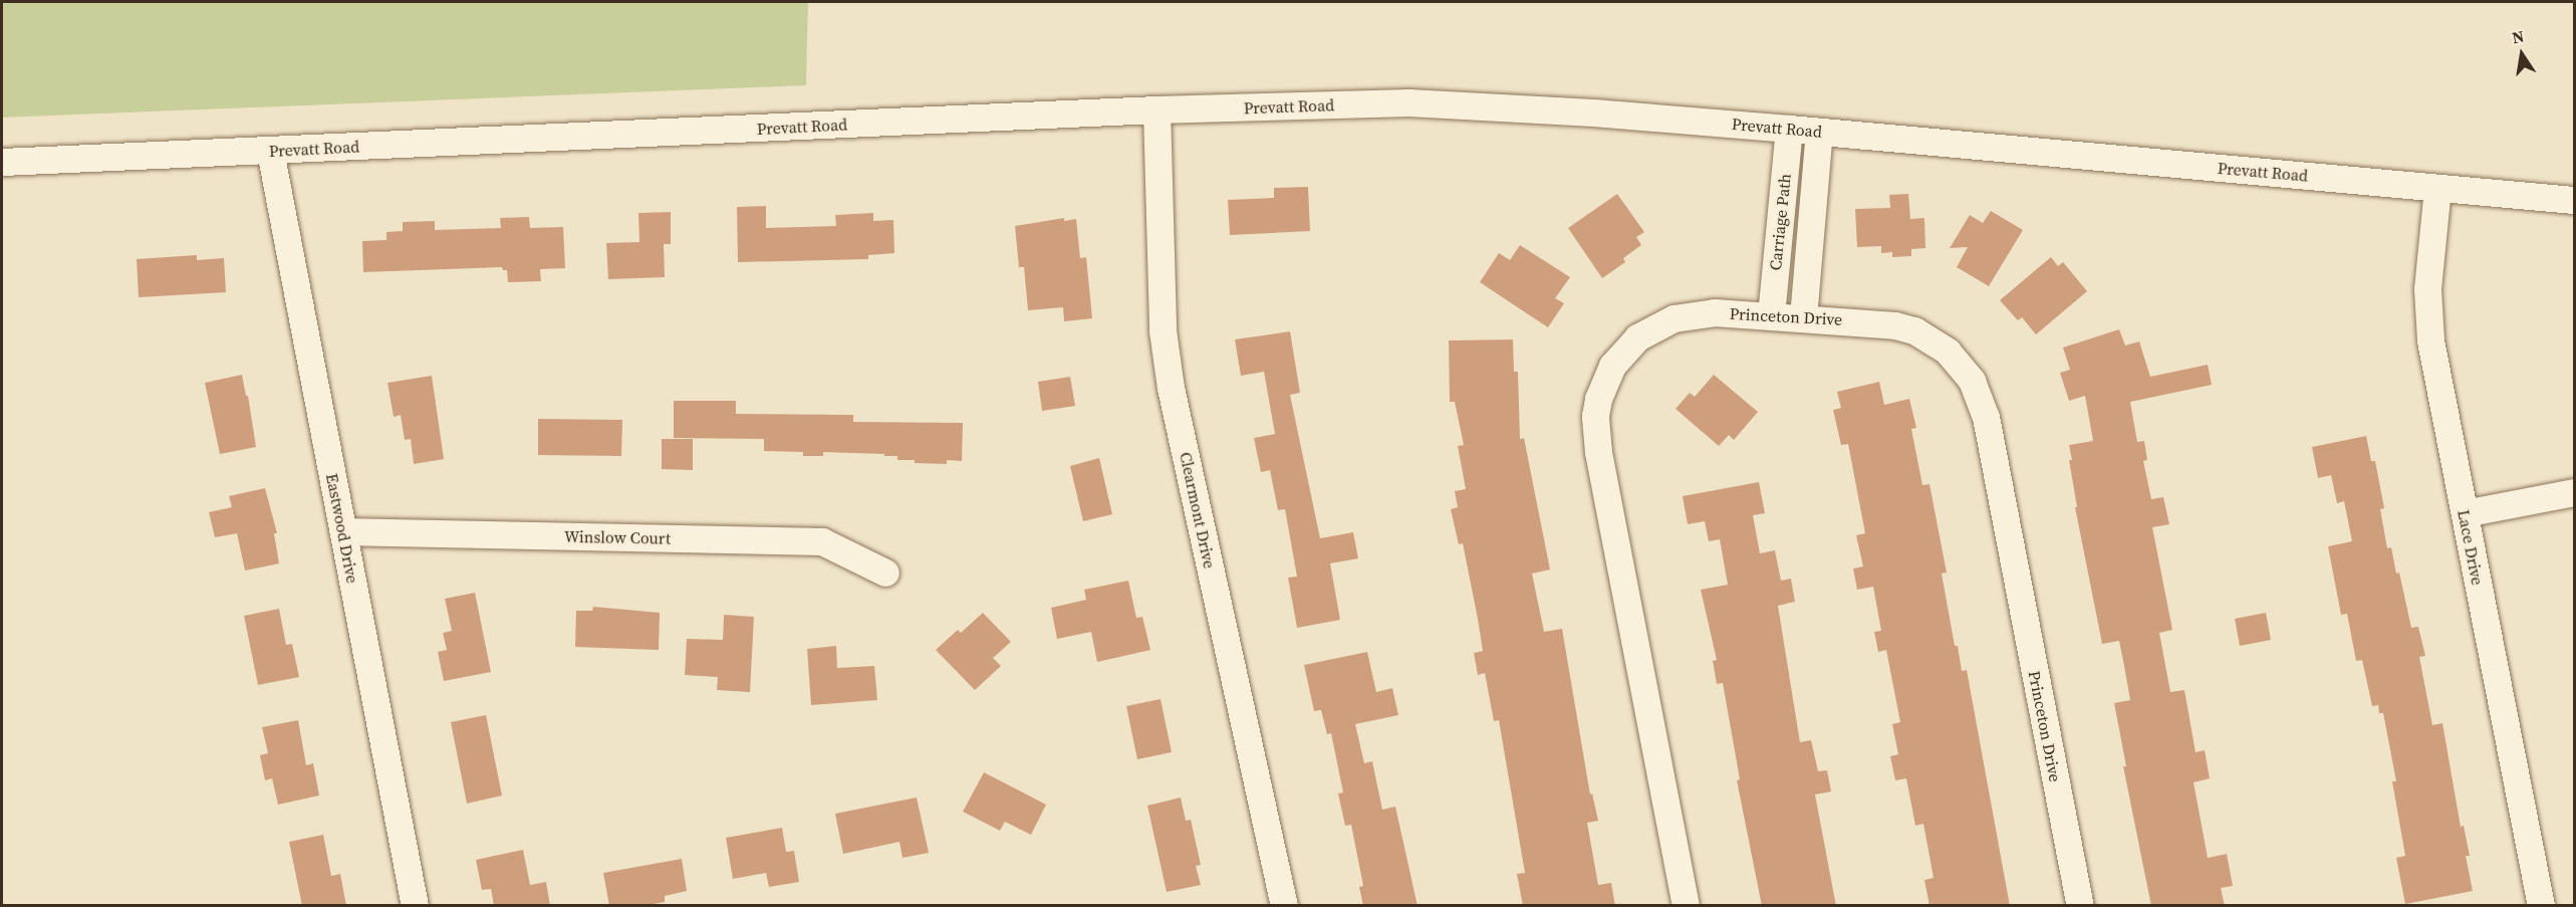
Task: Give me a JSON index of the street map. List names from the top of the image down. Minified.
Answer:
{"streets":{"street":["Prevatt Road","Carriage Path","Princeton Drive","Clearmont Drive","Eastwood Drive","Winslow Court","Lace Drive"]},"crossings":[["Prevatt Road","Carriage Path"],["Prevatt Road","Clearmont Drive"],["Prevatt Road","Eastwood Drive"],["Prevatt Road","Lace Drive"],["Carriage Path","Princeton Drive"],["Eastwood Drive","Winslow Court"]],"north":"top"}
